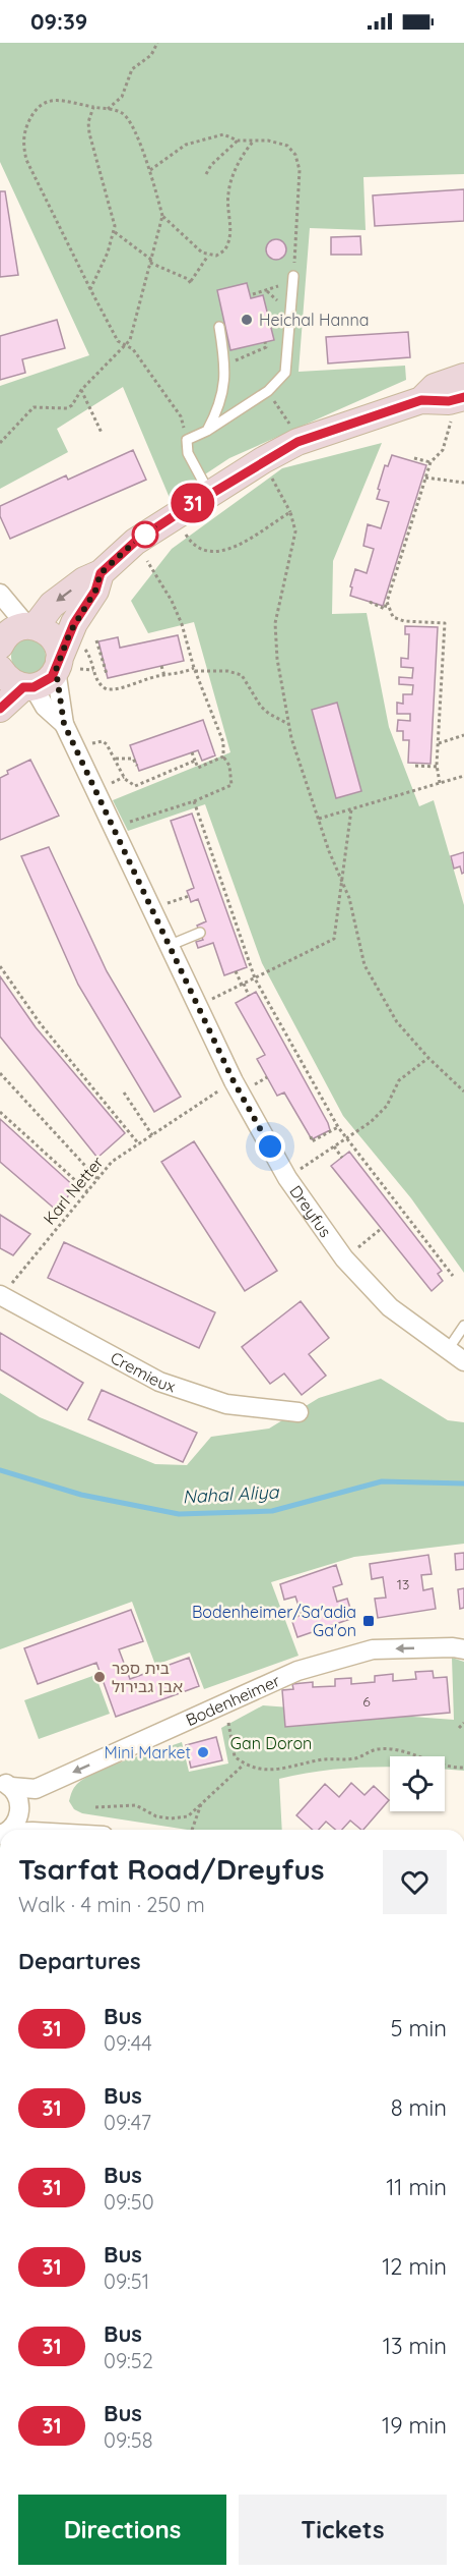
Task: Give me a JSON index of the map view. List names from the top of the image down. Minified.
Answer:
{"streets":{"street":["Dreyfus","Cremieux","Bodenheimer"],"path":["Karl Netter"]},"crossings":[["Karl Netter","Cremieux"]],"one_way":["Bodenheimer"],"water":["Nahal Aliya"],"parks":["Gan Doron"],"places":{"other":["Heichal Hanna","בית ספר אבן גבירול","Mini Market"],"transit":["Bodenheimer/Sa'adia Ga'on"]},"lines":["bus line 31"],"house_numbers":["13","6"],"page":{"status":"09:39","on_map":"31","heading":[["Tsarfat Road/Dreyfus","Walk · 4 min · 250 m"],"Departures"],"list":[{"mark":"31","name":"Bus","note":"09:44","value":"5 min"},{"mark":"31","name":"Bus","note":"09:47","value":"8 min"},{"mark":"31","name":"Bus","note":"09:50","value":"11 min"},{"mark":"31","name":"Bus","note":"09:51","value":"12 min"},{"mark":"31","name":"Bus","note":"09:52","value":"13 min"},{"mark":"31","name":"Bus","note":"09:58","value":"19 min"}],"buttons":["Directions","Tickets"]}}
